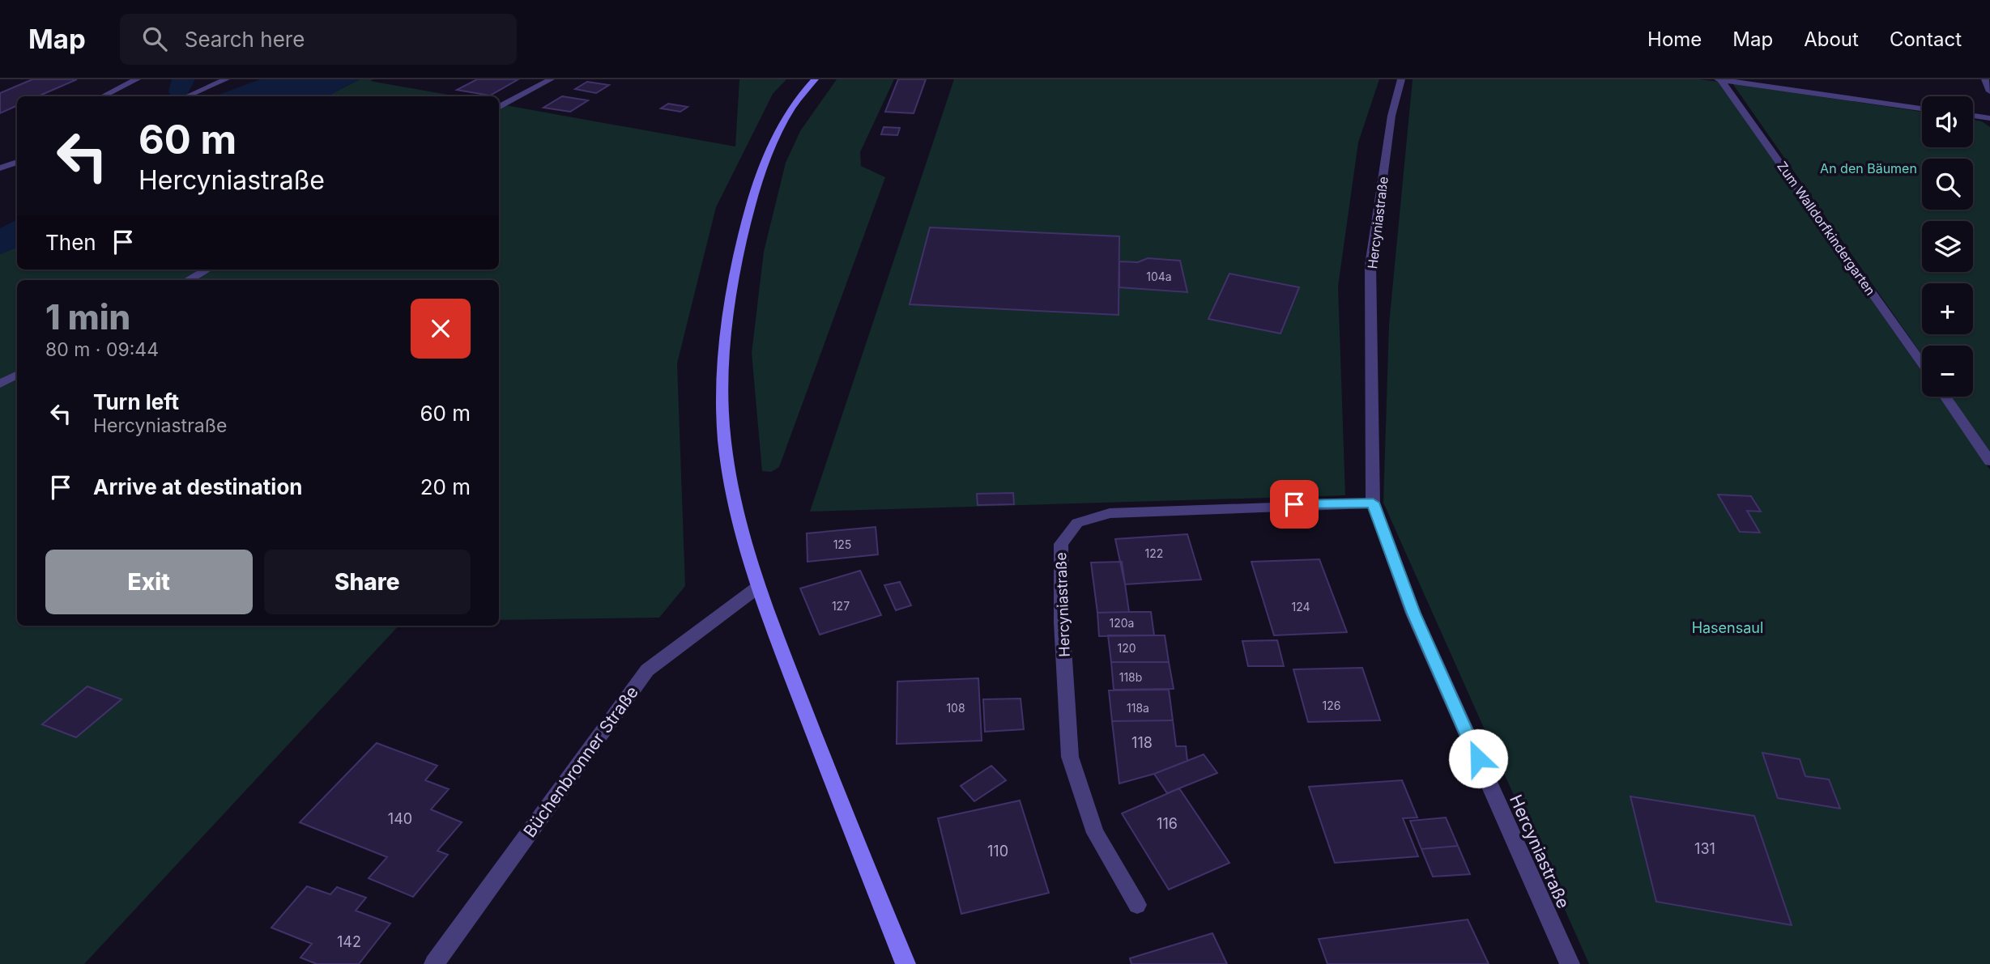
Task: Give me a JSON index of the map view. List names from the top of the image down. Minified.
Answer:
{"streets":{"street":["Hercyniastraße","Zum Walldorfkindergarten","Büchenbronner Straße"]},"parks":["An den Bäumen","Hasensaul"],"house_numbers":["104a","125","122","127","124","120a","120","118b","126","108","118a","118","140","116","131","110","142"],"page":{"header":"Map","search":"Search here","nav":["Home","Map","About","Contact"],"map_buttons":["+","−"],"turn":["60 m","Hercyniastraße"],"then":"Then","heading":["1 min","80 m · 09:44"],"list":[{"name":"Turn left","note":"Hercyniastraße","value":"60 m"},{"name":"Arrive at destination","value":"20 m"}],"buttons":["Exit","Share"]}}
